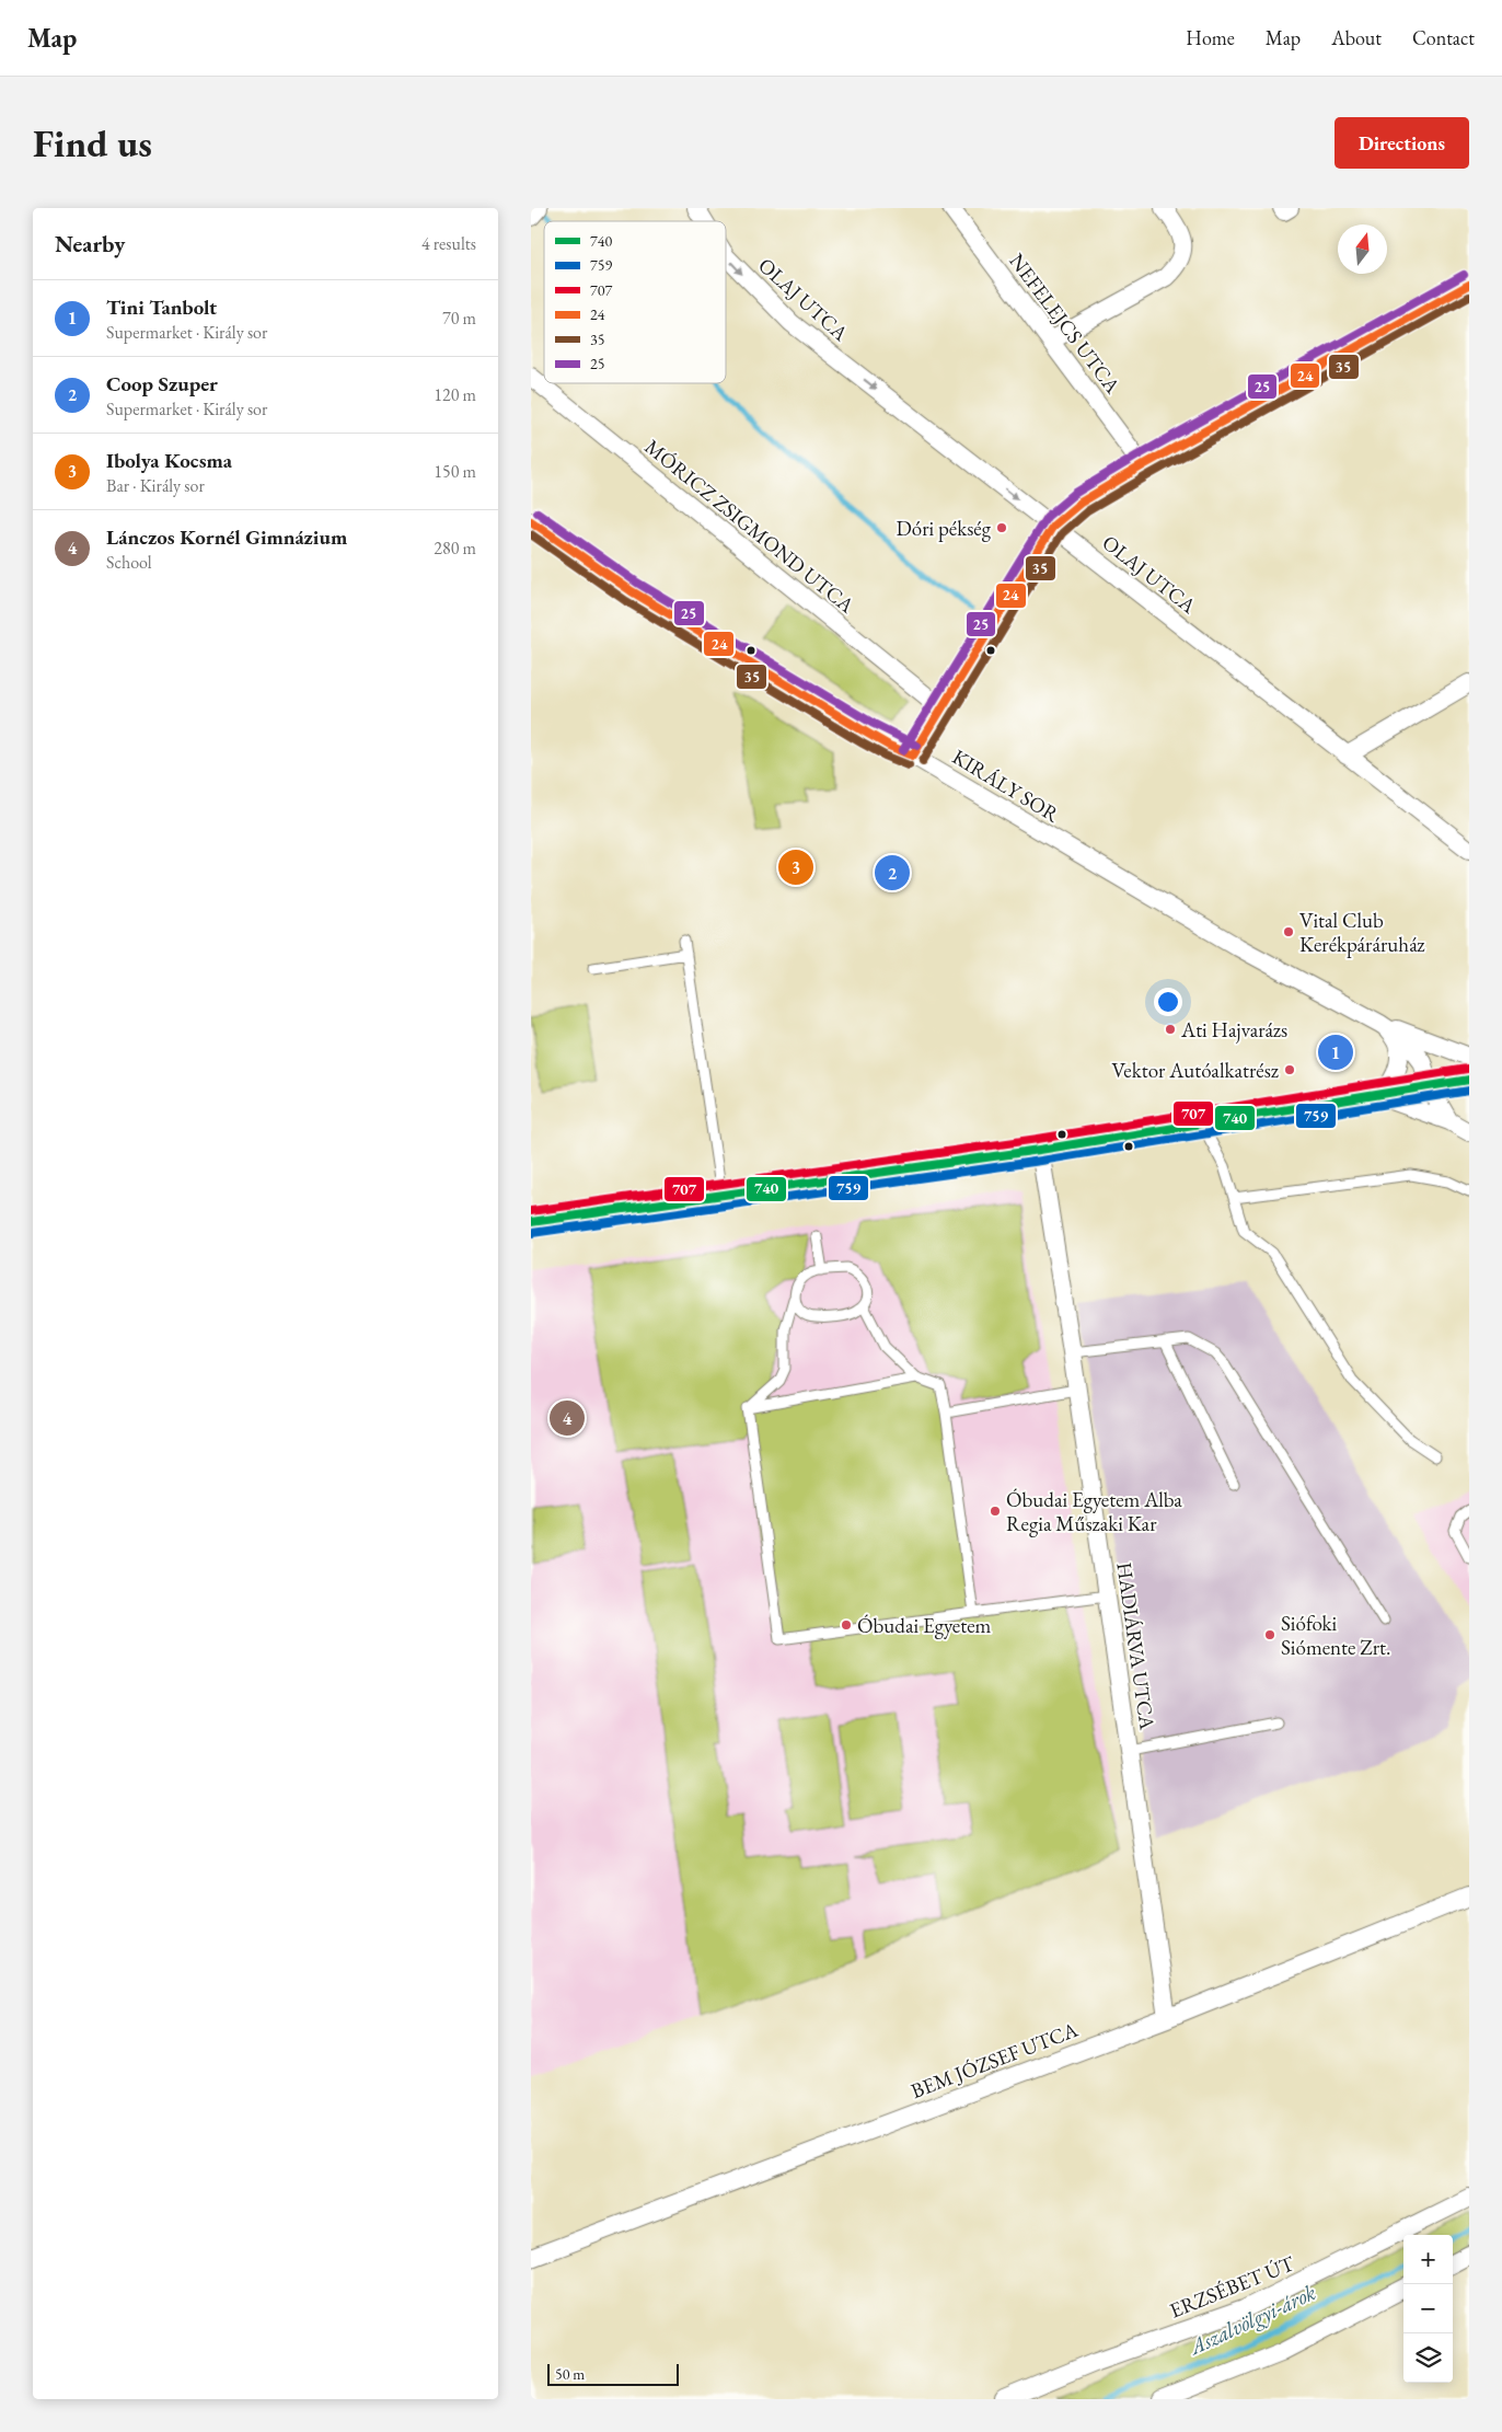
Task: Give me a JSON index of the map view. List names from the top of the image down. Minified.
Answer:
{"streets":{"street":["OLAJ UTCA","NEFELEJCS UTCA","MÓRICZ ZSIGMOND UTCA","KIRÁLY SOR","HADIÁRVA UTCA","BEM JÓZSEF UTCA","ERZSÉBET ÚT"]},"crossings":[["HADIÁRVA UTCA","BEM JÓZSEF UTCA"]],"one_way":["OLAJ UTCA"],"water":["Aszalvölgyi-árok"],"places":["Dóri pékség","Vital Club Kerékpáráruház","Ati Hajvarázs","Vektor Autóalkatrész","Óbudai Egyetem Alba Regia Műszaki Kar","Óbudai Egyetem","Siófoki Siómente Zrt."],"lines":["transit line 25","transit line 24","transit line 35","transit line 707","transit line 740","transit line 759"],"legend":["740","759","707","24","35","25"],"scale_bar":"50 m","north":"top","page":{"header":"Map","nav":["Home","Map","About","Contact"],"buttons":"Directions","title":"Find us","heading":["Nearby","4 results"],"list":[{"mark":"1","name":"Tini Tanbolt","note":"Supermarket · Király sor","value":"70 m"},{"mark":"2","name":"Coop Szuper","note":"Supermarket · Király sor","value":"120 m"},{"mark":"3","name":"Ibolya Kocsma","note":"Bar · Király sor","value":"150 m"},{"mark":"4","name":"Lánczos Kornél Gimnázium","note":"School","value":"280 m"}],"pins":["3","2","1","4"],"map_buttons":["+","−"],"scale":"50 m"}}
